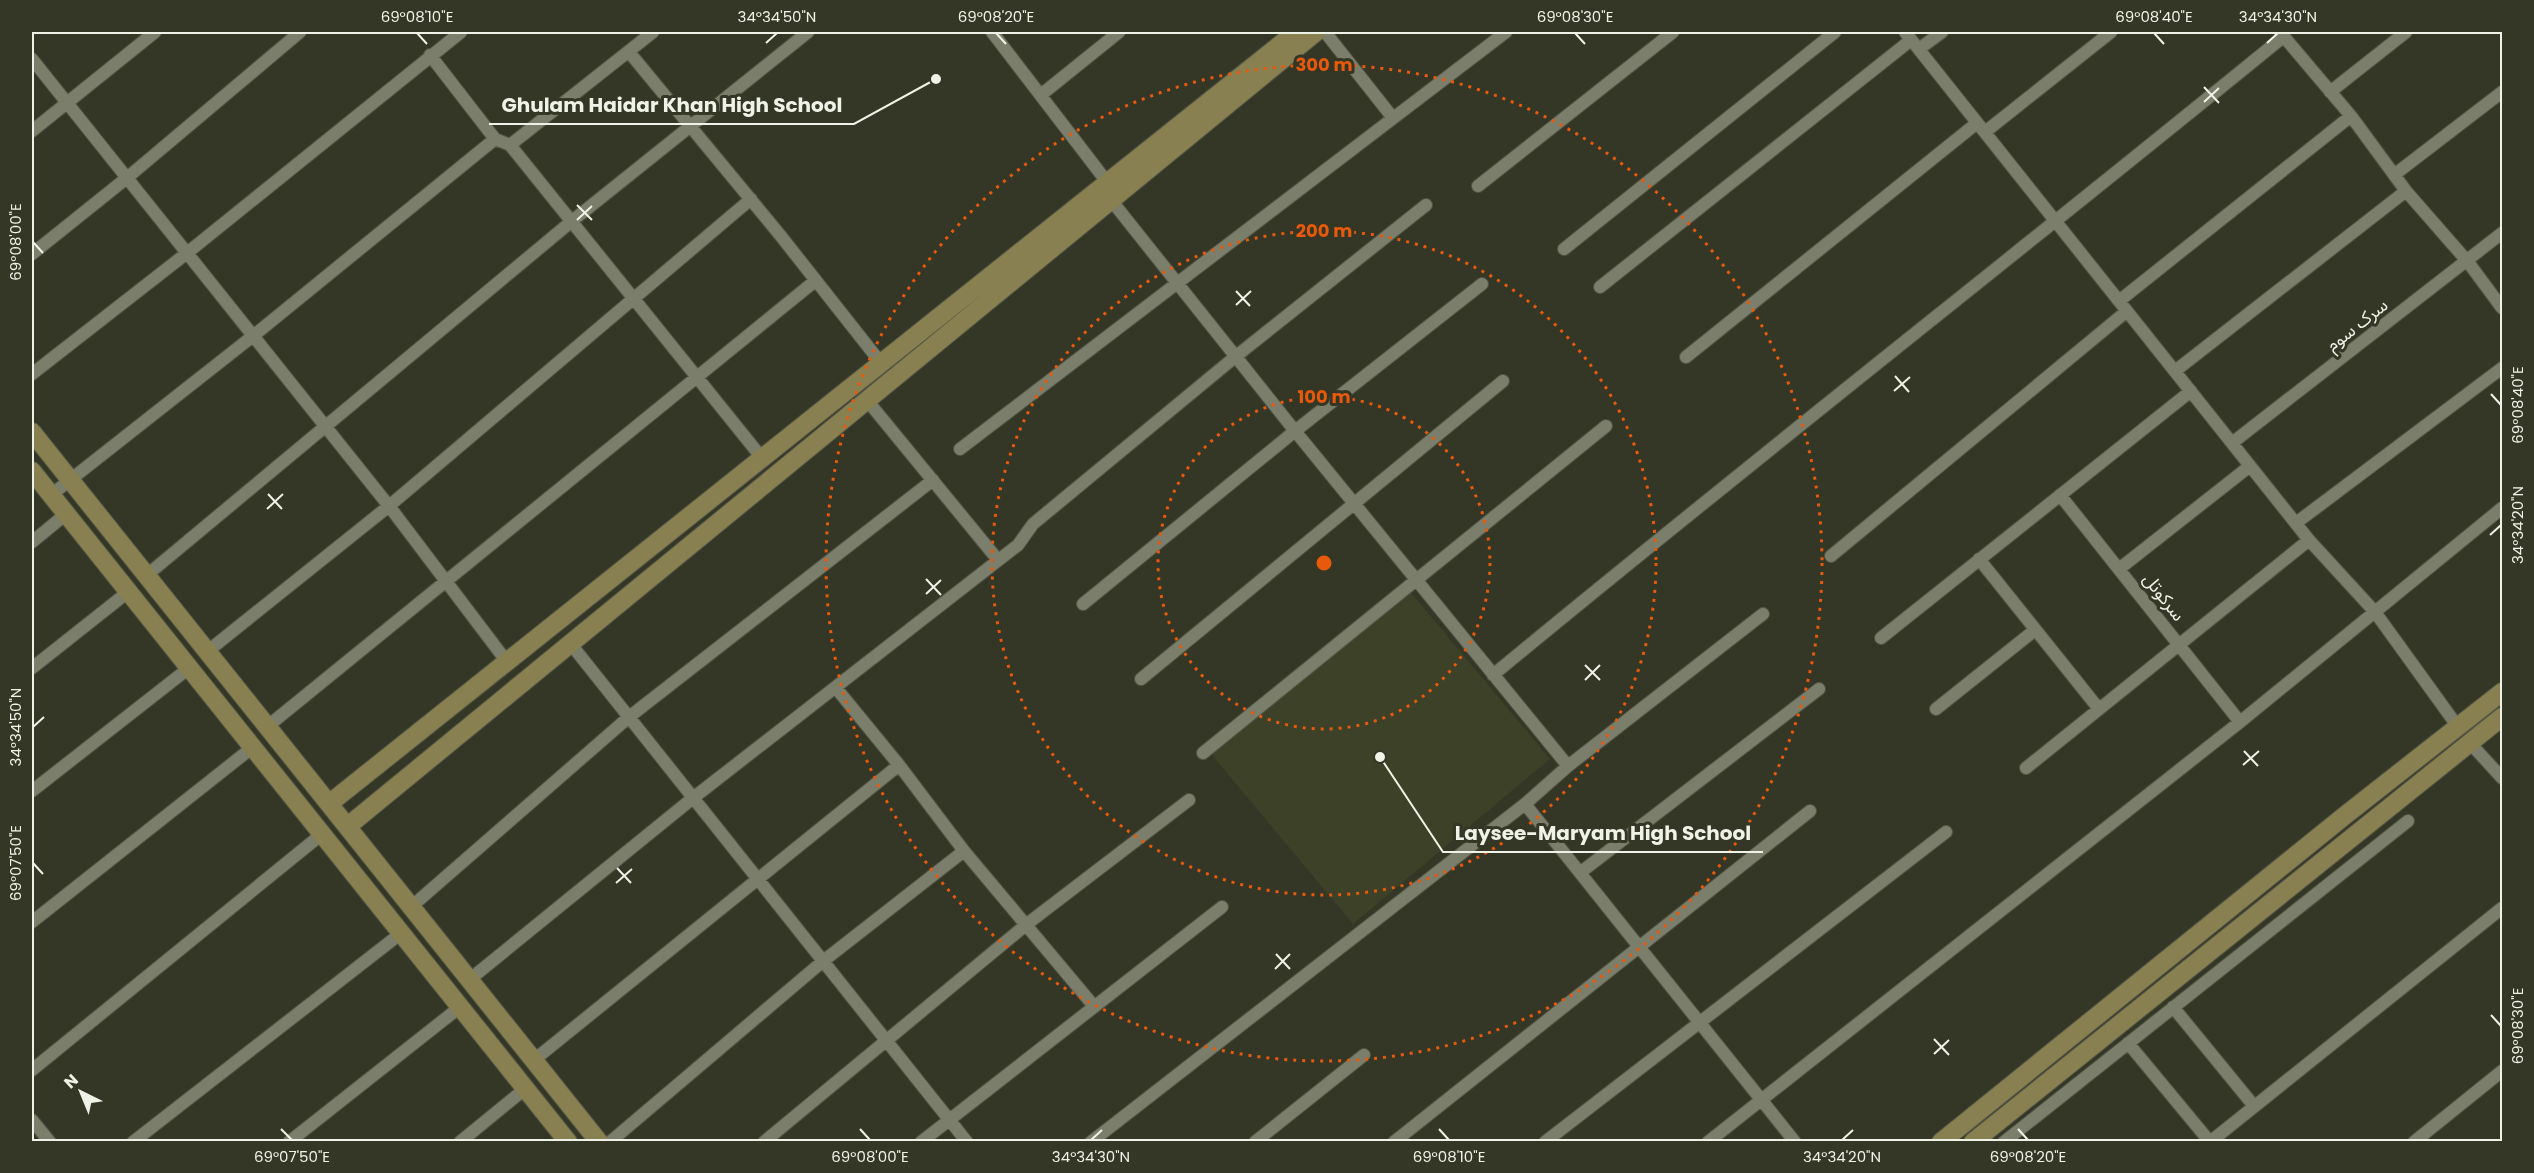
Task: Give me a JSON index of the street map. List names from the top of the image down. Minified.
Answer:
{"streets":{"street":["سرک سوم","سرکوتل"]},"places":["Ghulam Haidar Khan High School","Laysee-Maryam High School"],"north":"top left","coordinates":["69°08'10\"E","34°34'50\"N","69°08'20\"E","69°08'30\"E","69°08'40\"E","34°34'30\"N","69°08'00\"E","34°34'20\"N","69°07'50\"E"],"rings":["300 m","200 m","100 m"]}
